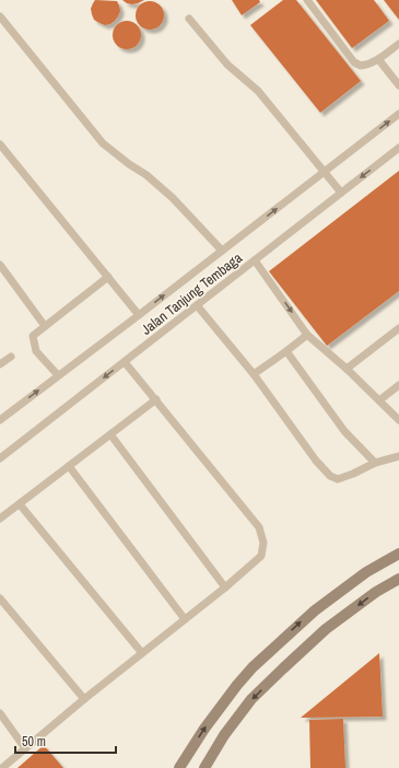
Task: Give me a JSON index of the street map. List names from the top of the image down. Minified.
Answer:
{"streets":{"lane":["Jalan Tanjung Tembaga"]},"scale_bar":"50 m"}
